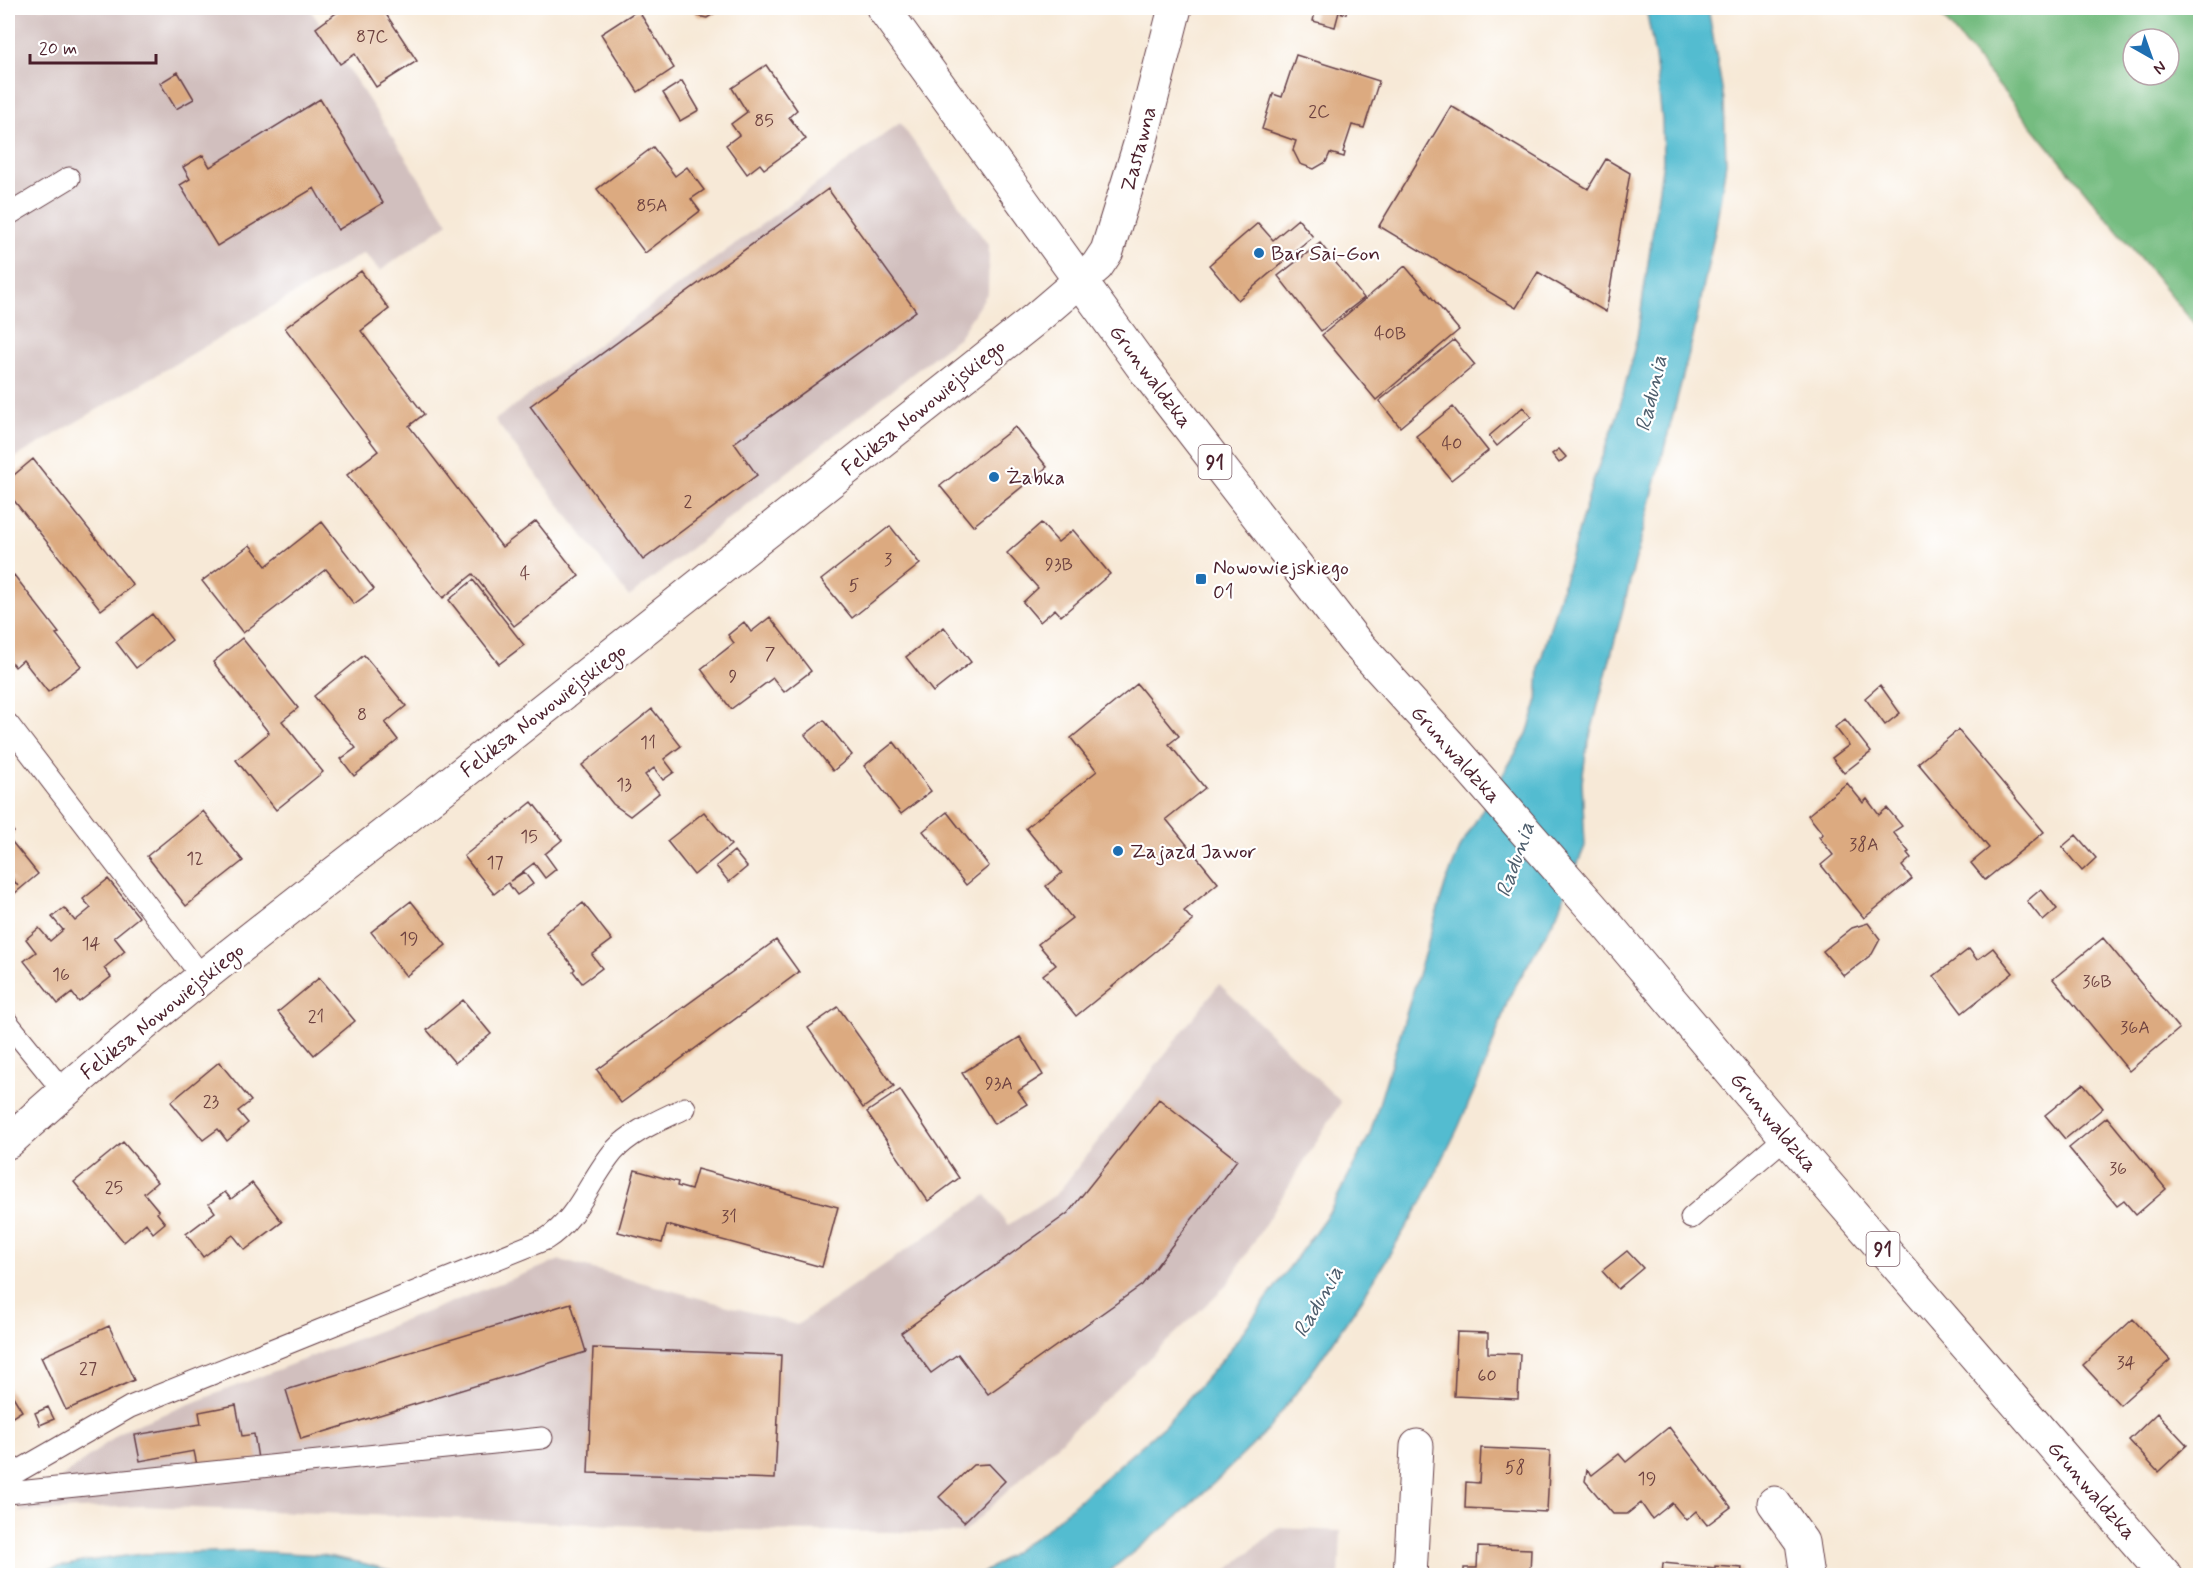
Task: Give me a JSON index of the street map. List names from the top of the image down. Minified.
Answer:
{"streets":{"main road":["Zastawna","Grunwaldzka","Feliksa Nowowiejskiego","91"]},"crossings":[["Zastawna","Grunwaldzka"],["Zastawna","Feliksa Nowowiejskiego"],["Grunwaldzka","Feliksa Nowowiejskiego"]],"water":["Radunia"],"places":{"other":["Bar Sai-Gon","Żabka","Zajazd Jawor"],"transit":["Nowowiejskiego 01"]},"house_numbers":["87C","2C","85","85A","40B","40","2","3","93B","4","5","7","9","8","11","13","15","38A","12","17","19","14","16","36B","21","36A","93A","23","36","25","31","34","27","60","58","19"],"scale_bar":"20 m","north":"bottom right"}
